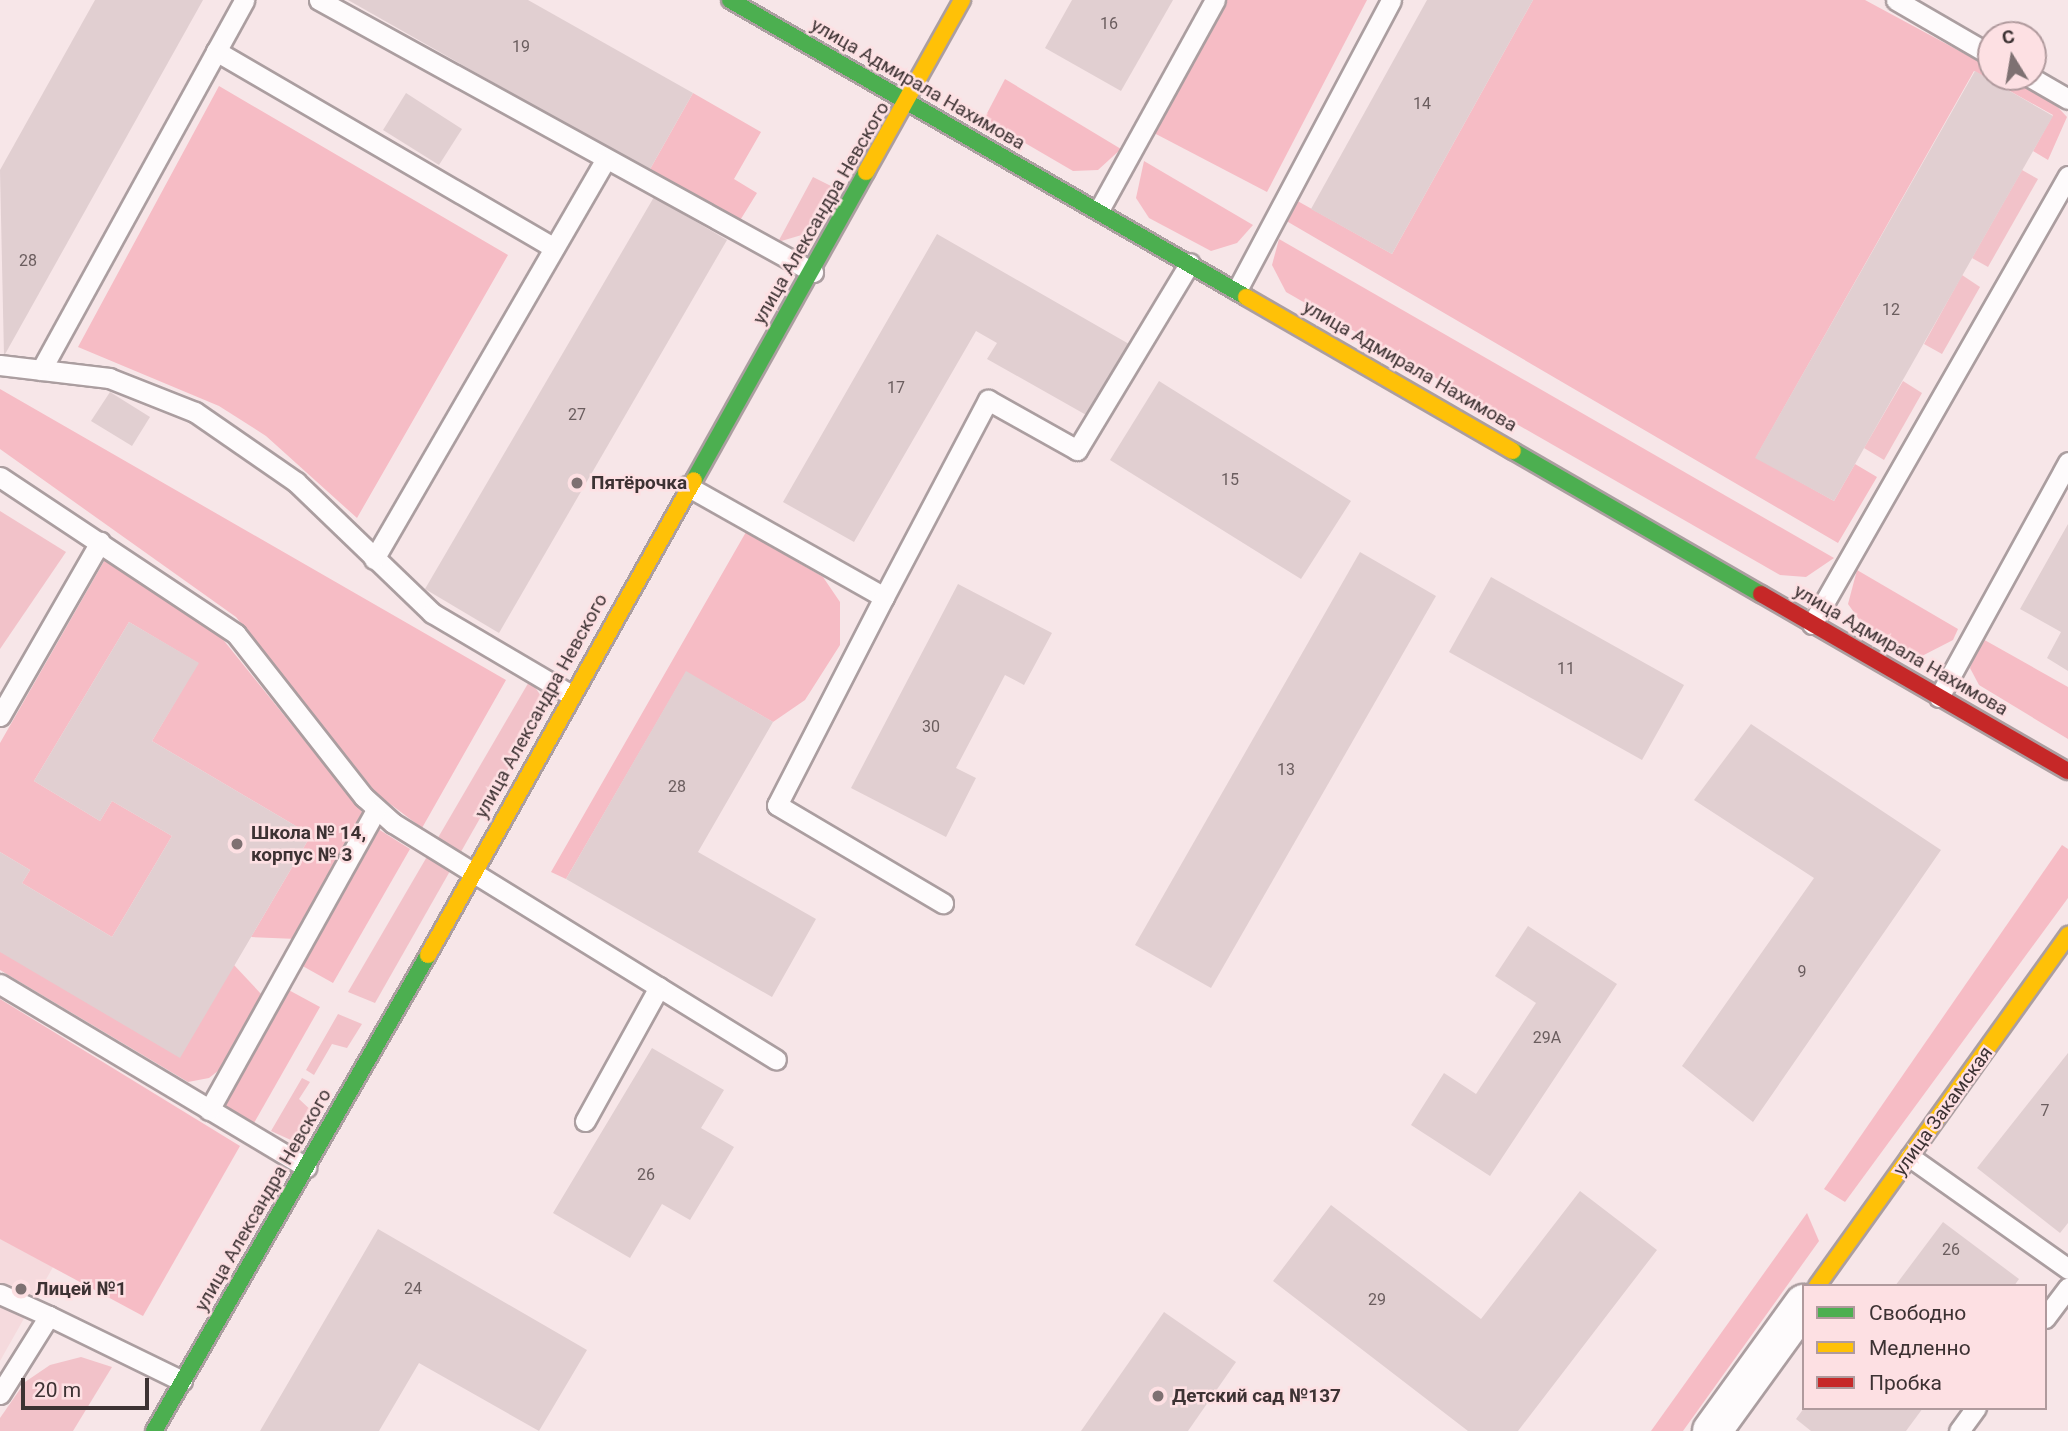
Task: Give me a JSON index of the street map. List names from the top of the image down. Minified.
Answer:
{"streets":{"street":["улица Адмирала Нахимова","улица Александра Невского","улица Закамская"]},"crossings":[["улица Адмирала Нахимова","улица Александра Невского"]],"places":["Пятёрочка","Школа № 14, корпус № 3","Лицей №1","Детский сад №137"],"house_numbers":["16","19","14","28","12","17","27","15","11","30","13","28","9","29А","7","26","26","24","29"],"legend":["Свободно","Медленно","Пробка"],"scale_bar":"20 m","north":"top"}
